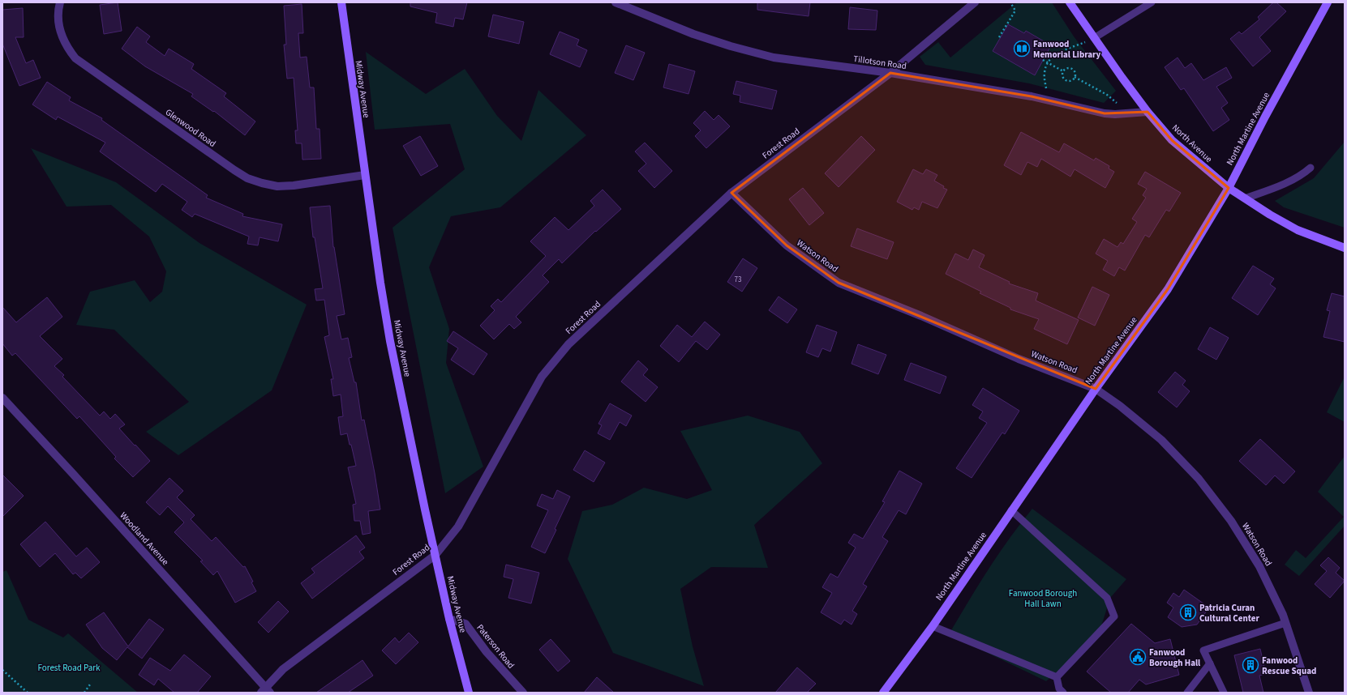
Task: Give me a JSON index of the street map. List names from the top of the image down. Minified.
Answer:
{"streets":{"main road":["Midway Avenue","North Martine Avenue","North Avenue"],"street":["Tillotson Road","Glenwood Road","Forest Road","Watson Road","Woodland Avenue","Paterson Road"]},"crossings":[["Tillotson Road","Forest Road"],["Tillotson Road","North Avenue"],["Midway Avenue","Glenwood Road"],["Midway Avenue","Forest Road"],["Midway Avenue","Paterson Road"],["North Martine Avenue","North Avenue"],["North Martine Avenue","Watson Road"],["Forest Road","Watson Road"],["Forest Road","Woodland Avenue"]],"parks":["Fanwood Borough Hall Lawn","Forest Road Park"],"places":{"library":["Fanwood Memorial Library"],"building":["Patricia Curan Cultural Center","Fanwood Rescue Squad"],"public building":["Fanwood Borough Hall"]},"house_numbers":["73"]}
